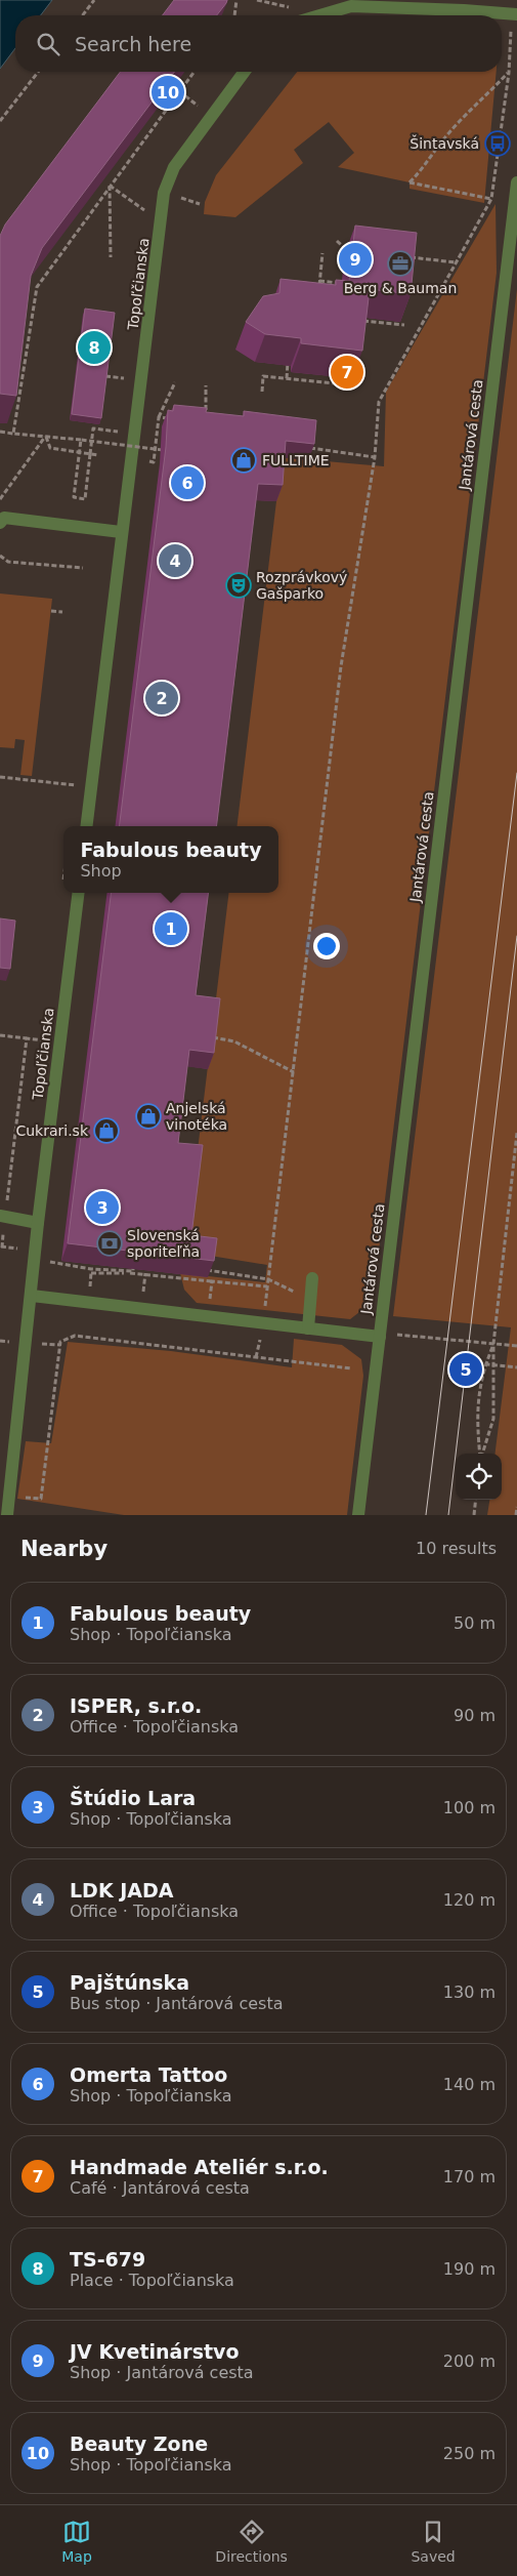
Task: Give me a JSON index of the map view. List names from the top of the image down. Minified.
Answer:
{"streets":{"street":["Topoľčianska","Jantárová cesta"]},"places":{"bus stop":["Šintavská"],"office":["Berg & Bauman"],"shop":["FULLTIME","Anjelská vinotéka","Cukrari.sk"],"theatre":["Rozprávkový Gašparko"],"bank":["Slovenská sporiteľňa"]},"page":{"search":"Search here","pins":["10","9","8","7","6","4","2","1","3","5"],"popup":["Fabulous beauty","Shop"],"heading":["Nearby","10 results"],"list":[{"mark":"1","name":"Fabulous beauty","note":"Shop · Topoľčianska","value":"50 m"},{"mark":"2","name":"ISPER, s.r.o.","note":"Office · Topoľčianska","value":"90 m"},{"mark":"3","name":"Štúdio Lara","note":"Shop · Topoľčianska","value":"100 m"},{"mark":"4","name":"LDK JADA","note":"Office · Topoľčianska","value":"120 m"},{"mark":"5","name":"Pajštúnska","note":"Bus stop · Jantárová cesta","value":"130 m"},{"mark":"6","name":"Omerta Tattoo","note":"Shop · Topoľčianska","value":"140 m"},{"mark":"7","name":"Handmade Ateliér s.r.o.","note":"Café · Jantárová cesta","value":"170 m"},{"mark":"8","name":"TS-679","note":"Place · Topoľčianska","value":"190 m"},{"mark":"9","name":"JV Kvetinárstvo","note":"Shop · Jantárová cesta","value":"200 m"},{"mark":"10","name":"Beauty Zone","note":"Shop · Topoľčianska","value":"250 m"}],"nav":["Map","Directions","Saved"]}}
